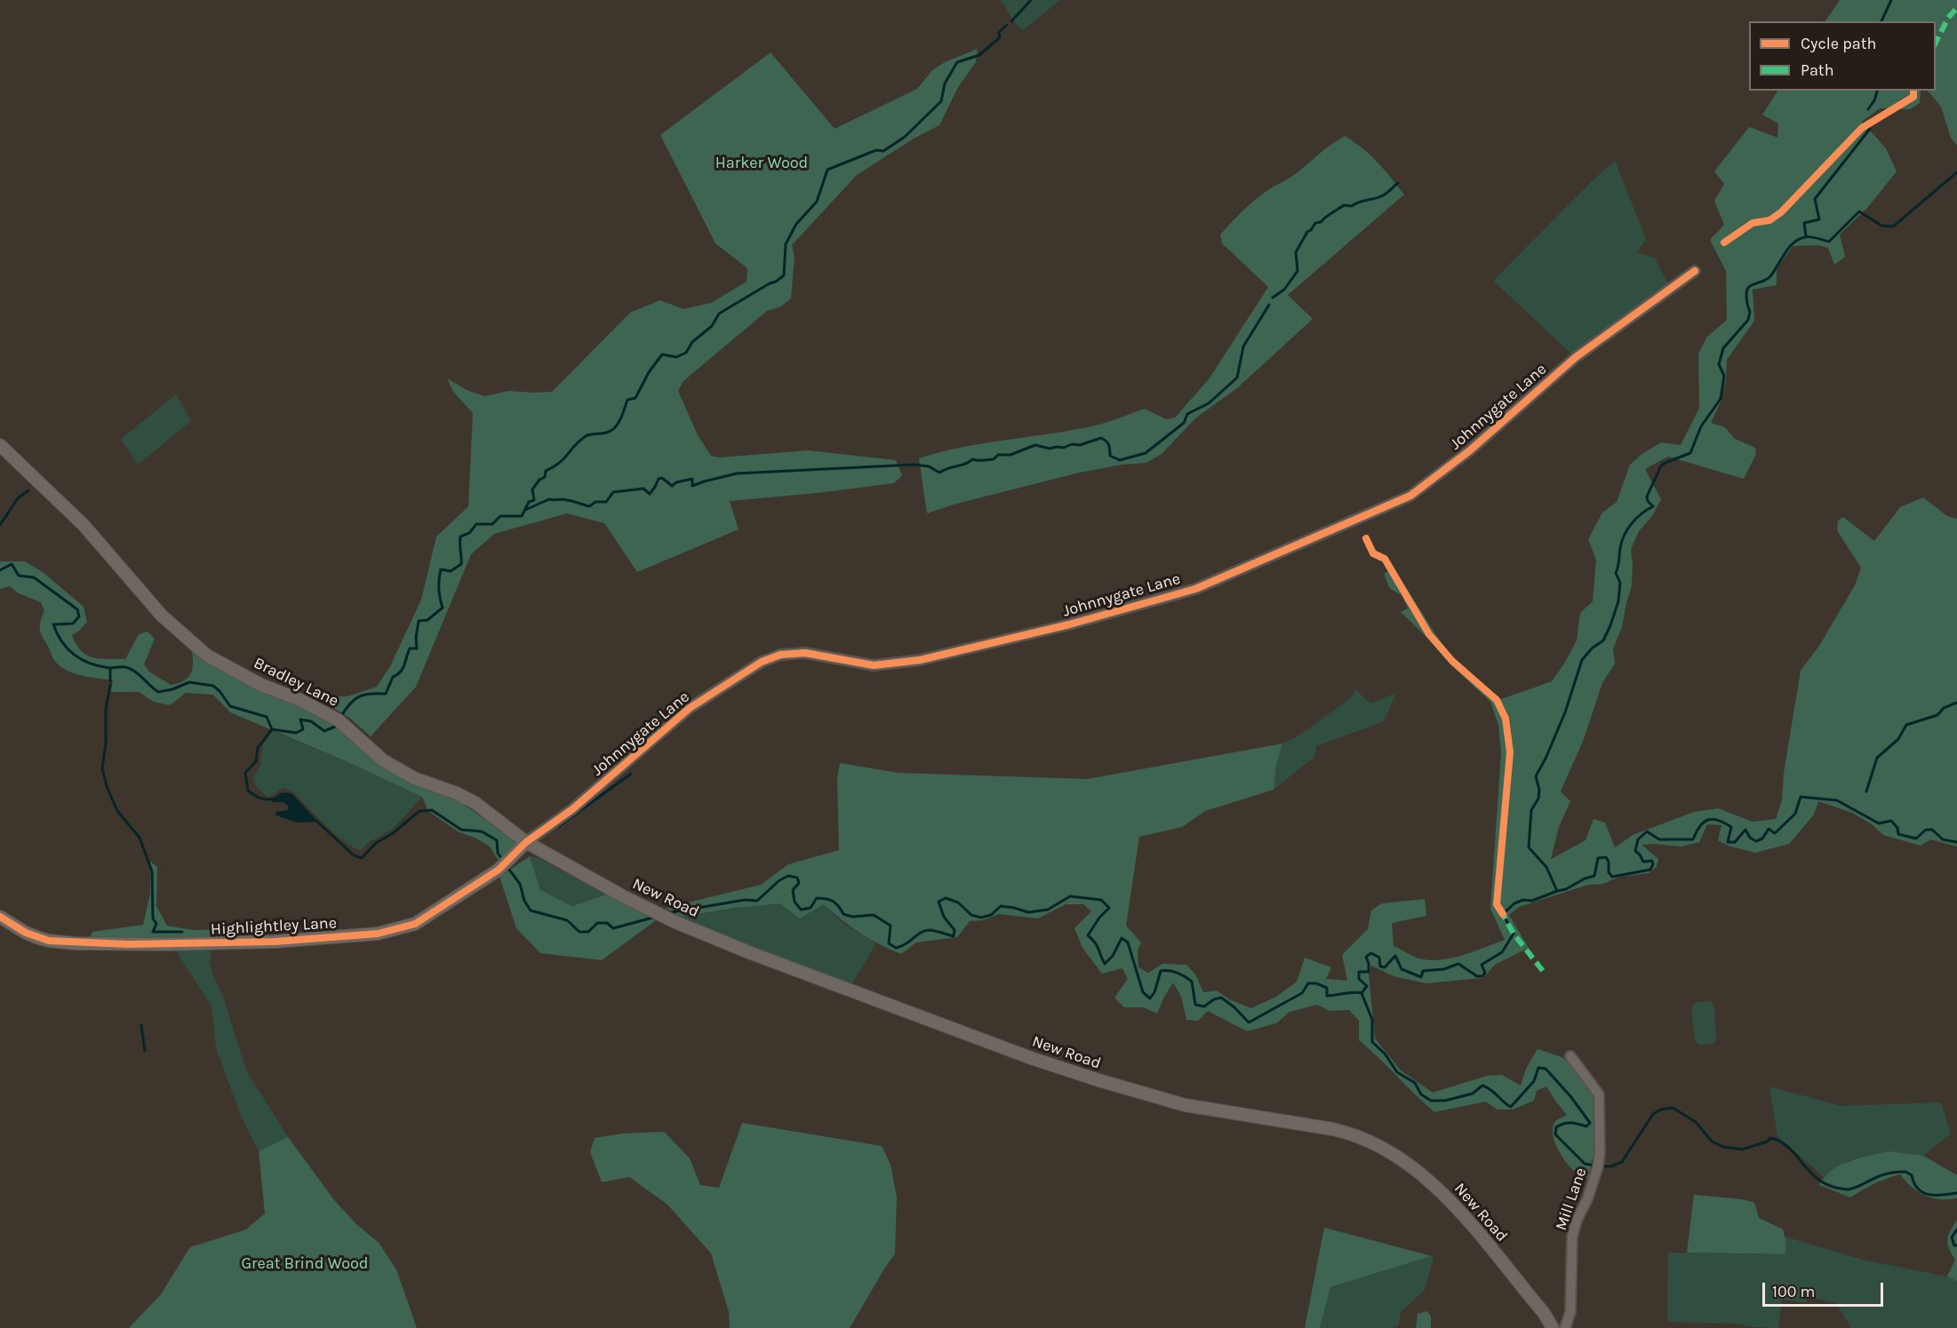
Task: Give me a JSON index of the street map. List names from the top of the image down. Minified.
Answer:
{"streets":{"main road":["Bradley Lane","New Road","Highlightley Lane"],"street":["Johnnygate Lane","Mill Lane"]},"crossings":[["Johnnygate Lane","Bradley Lane"],["Johnnygate Lane","New Road"],["Johnnygate Lane","Highlightley Lane"],["Bradley Lane","New Road"],["Bradley Lane","Highlightley Lane"],["New Road","Highlightley Lane"]],"parks":["Harker Wood","Great Brind Wood"],"legend":["Cycle path","Path"],"scale_bar":"100 m"}
